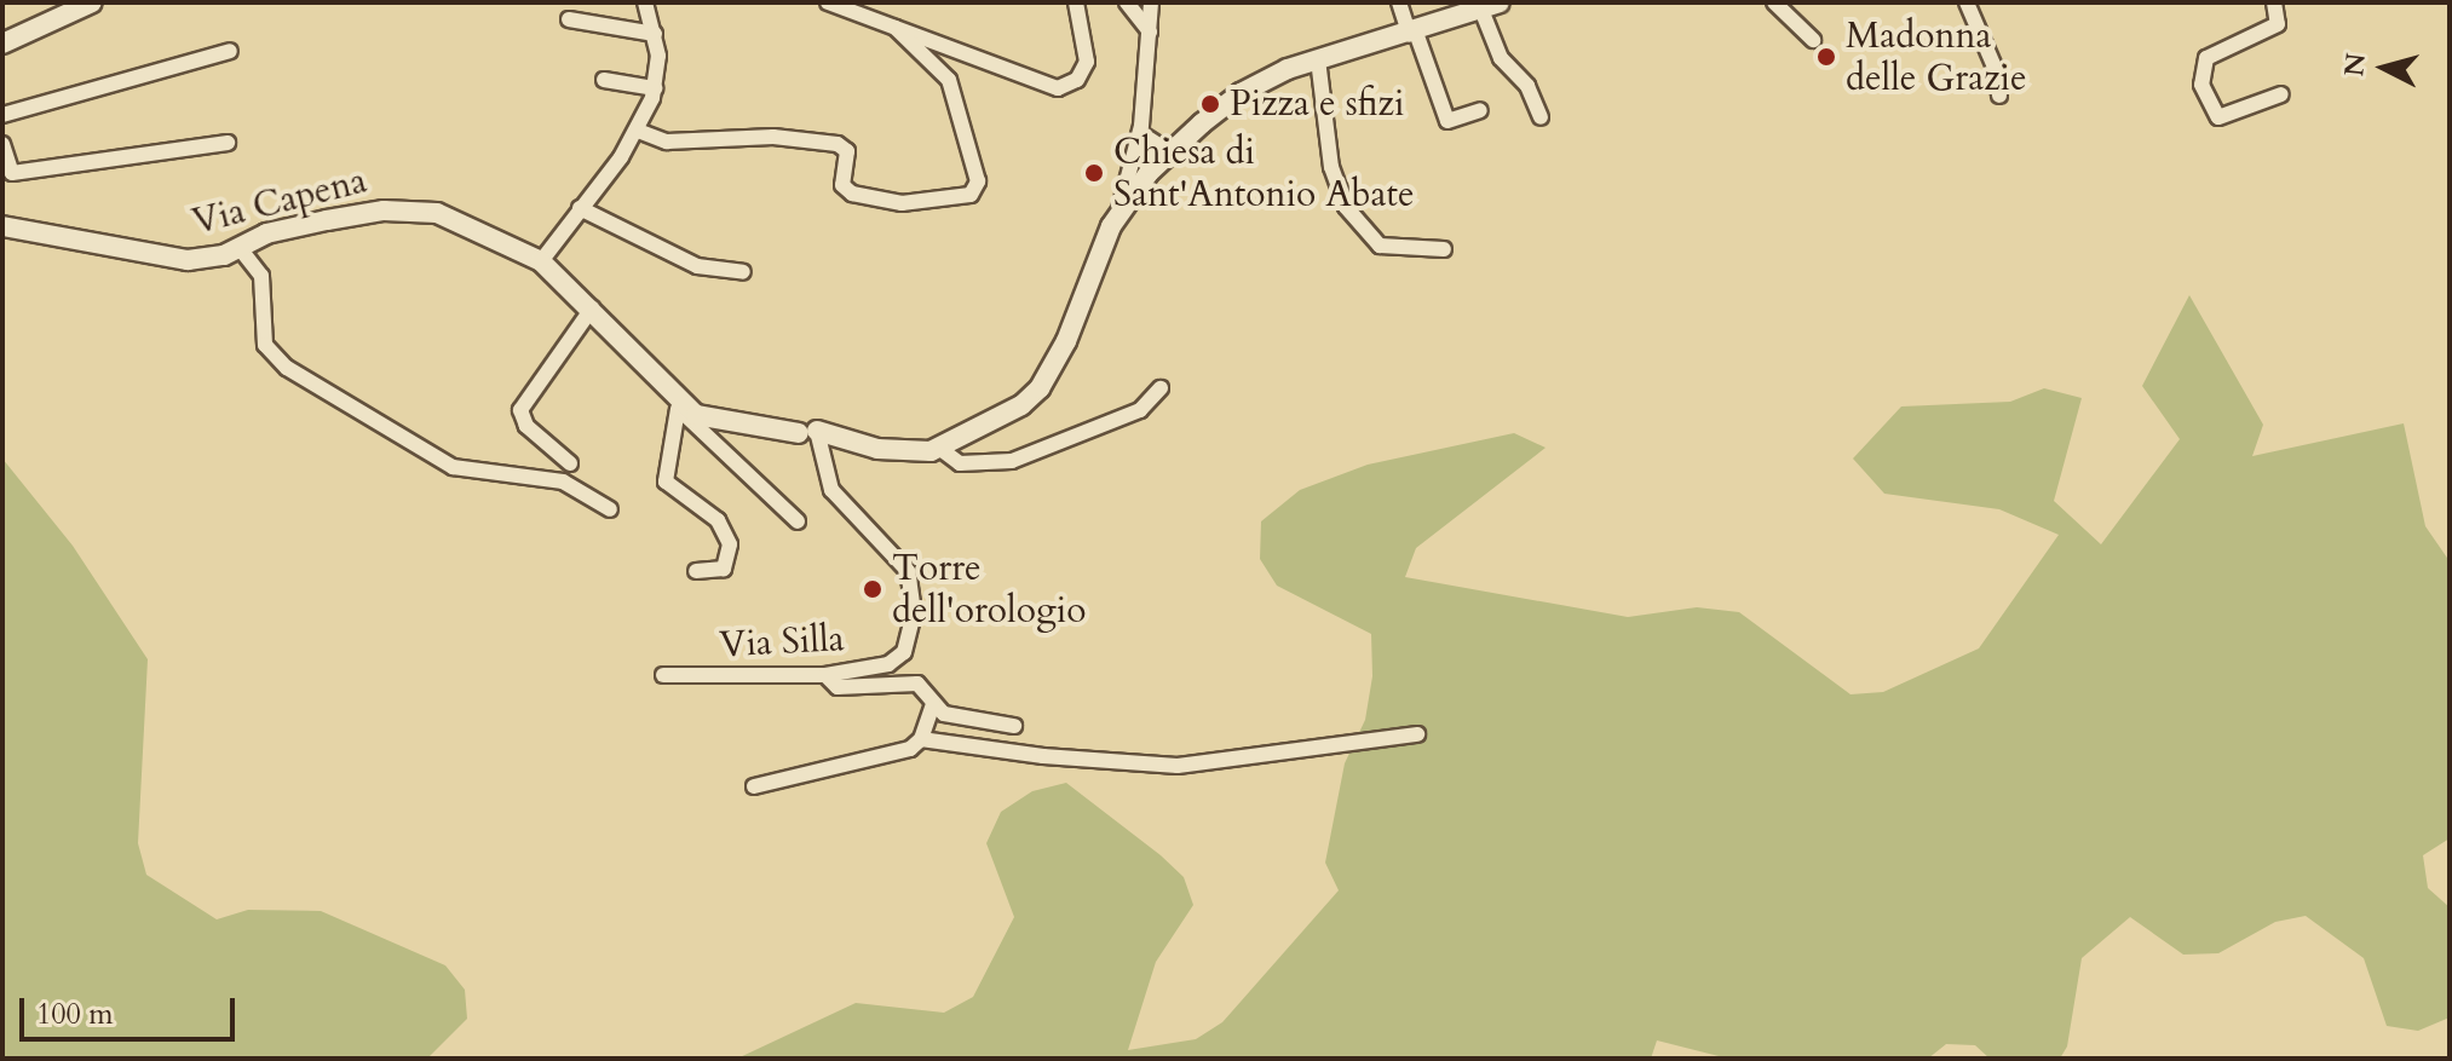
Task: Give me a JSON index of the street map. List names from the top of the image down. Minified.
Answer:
{"streets":{"main road":["Via Capena"],"street":["Via Silla"]},"places":["Madonna delle Grazie","Pizza e sfizi","Chiesa di Sant'Antonio Abate","Torre dell'orologio"],"scale_bar":"100 m","north":"left"}
